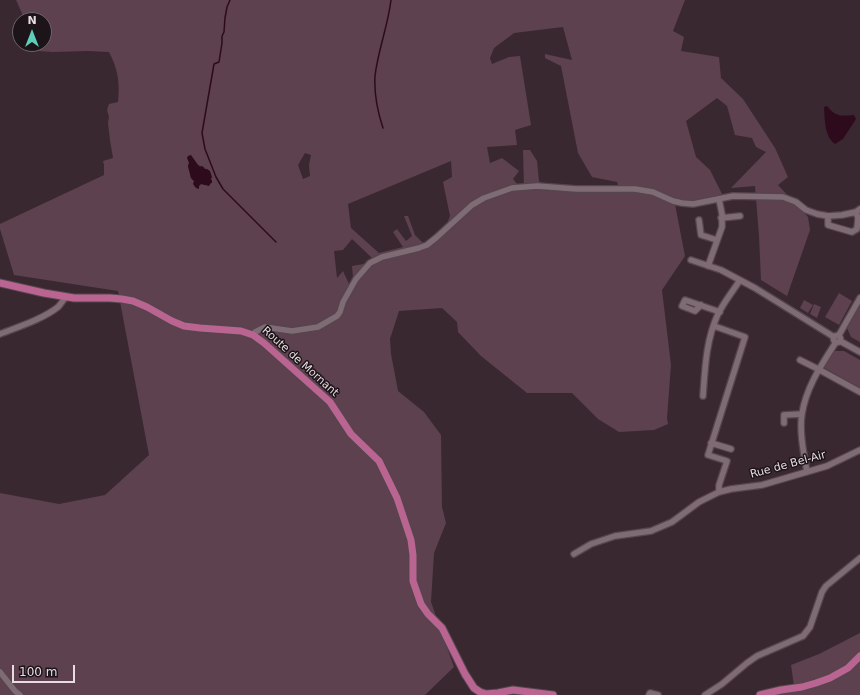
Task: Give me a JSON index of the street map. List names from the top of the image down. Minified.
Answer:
{"streets":{"main road":["Route de Mornant"],"street":["Rue de Bel-Air"]},"scale_bar":"100 m","north":"top"}
